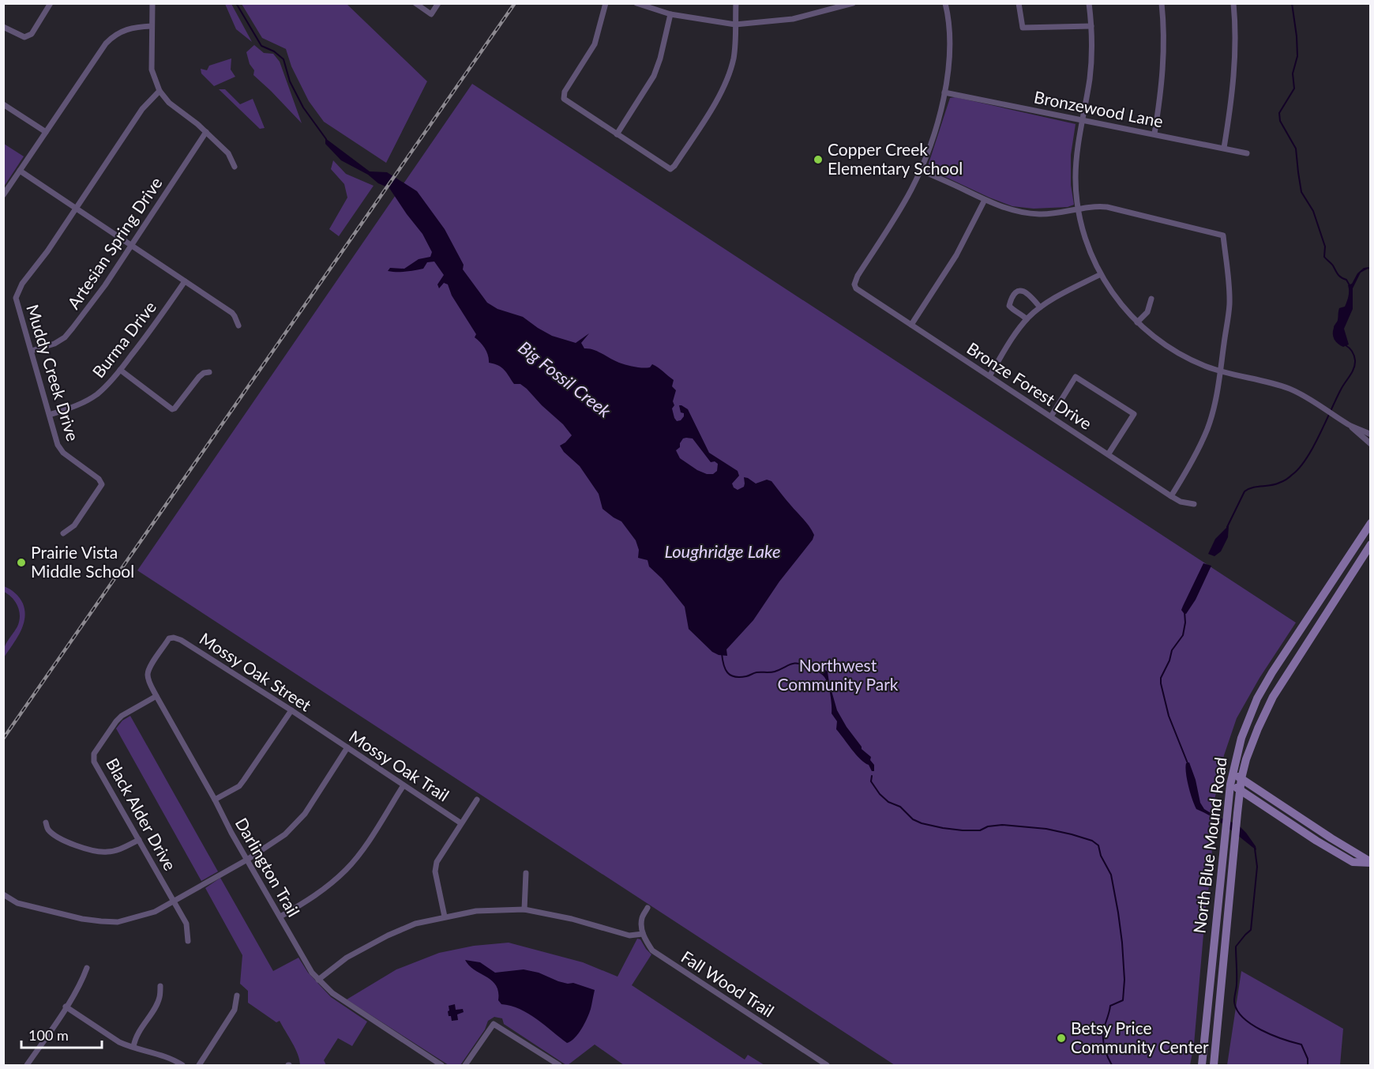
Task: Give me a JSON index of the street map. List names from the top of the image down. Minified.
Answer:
{"streets":{"main road":["North Blue Mound Road"],"street":["Bronzewood Lane","Artesian Spring Drive","Burma Drive","Muddy Creek Drive","Bronze Forest Drive","Mossy Oak Street","Mossy Oak Trail","Black Alder Drive","Darlington Trail","Fall Wood Trail"]},"crossings":[["Artesian Spring Drive","Muddy Creek Drive"],["Burma Drive","Muddy Creek Drive"],["Mossy Oak Street","Mossy Oak Trail"],["Mossy Oak Street","Darlington Trail"],["Black Alder Drive","Darlington Trail"]],"water":["Big Fossil Creek","Loughridge Lake"],"parks":["Northwest Community Park"],"places":["Copper Creek Elementary School","Prairie Vista Middle School","Betsy Price Community Center"],"scale_bar":"100 m"}
